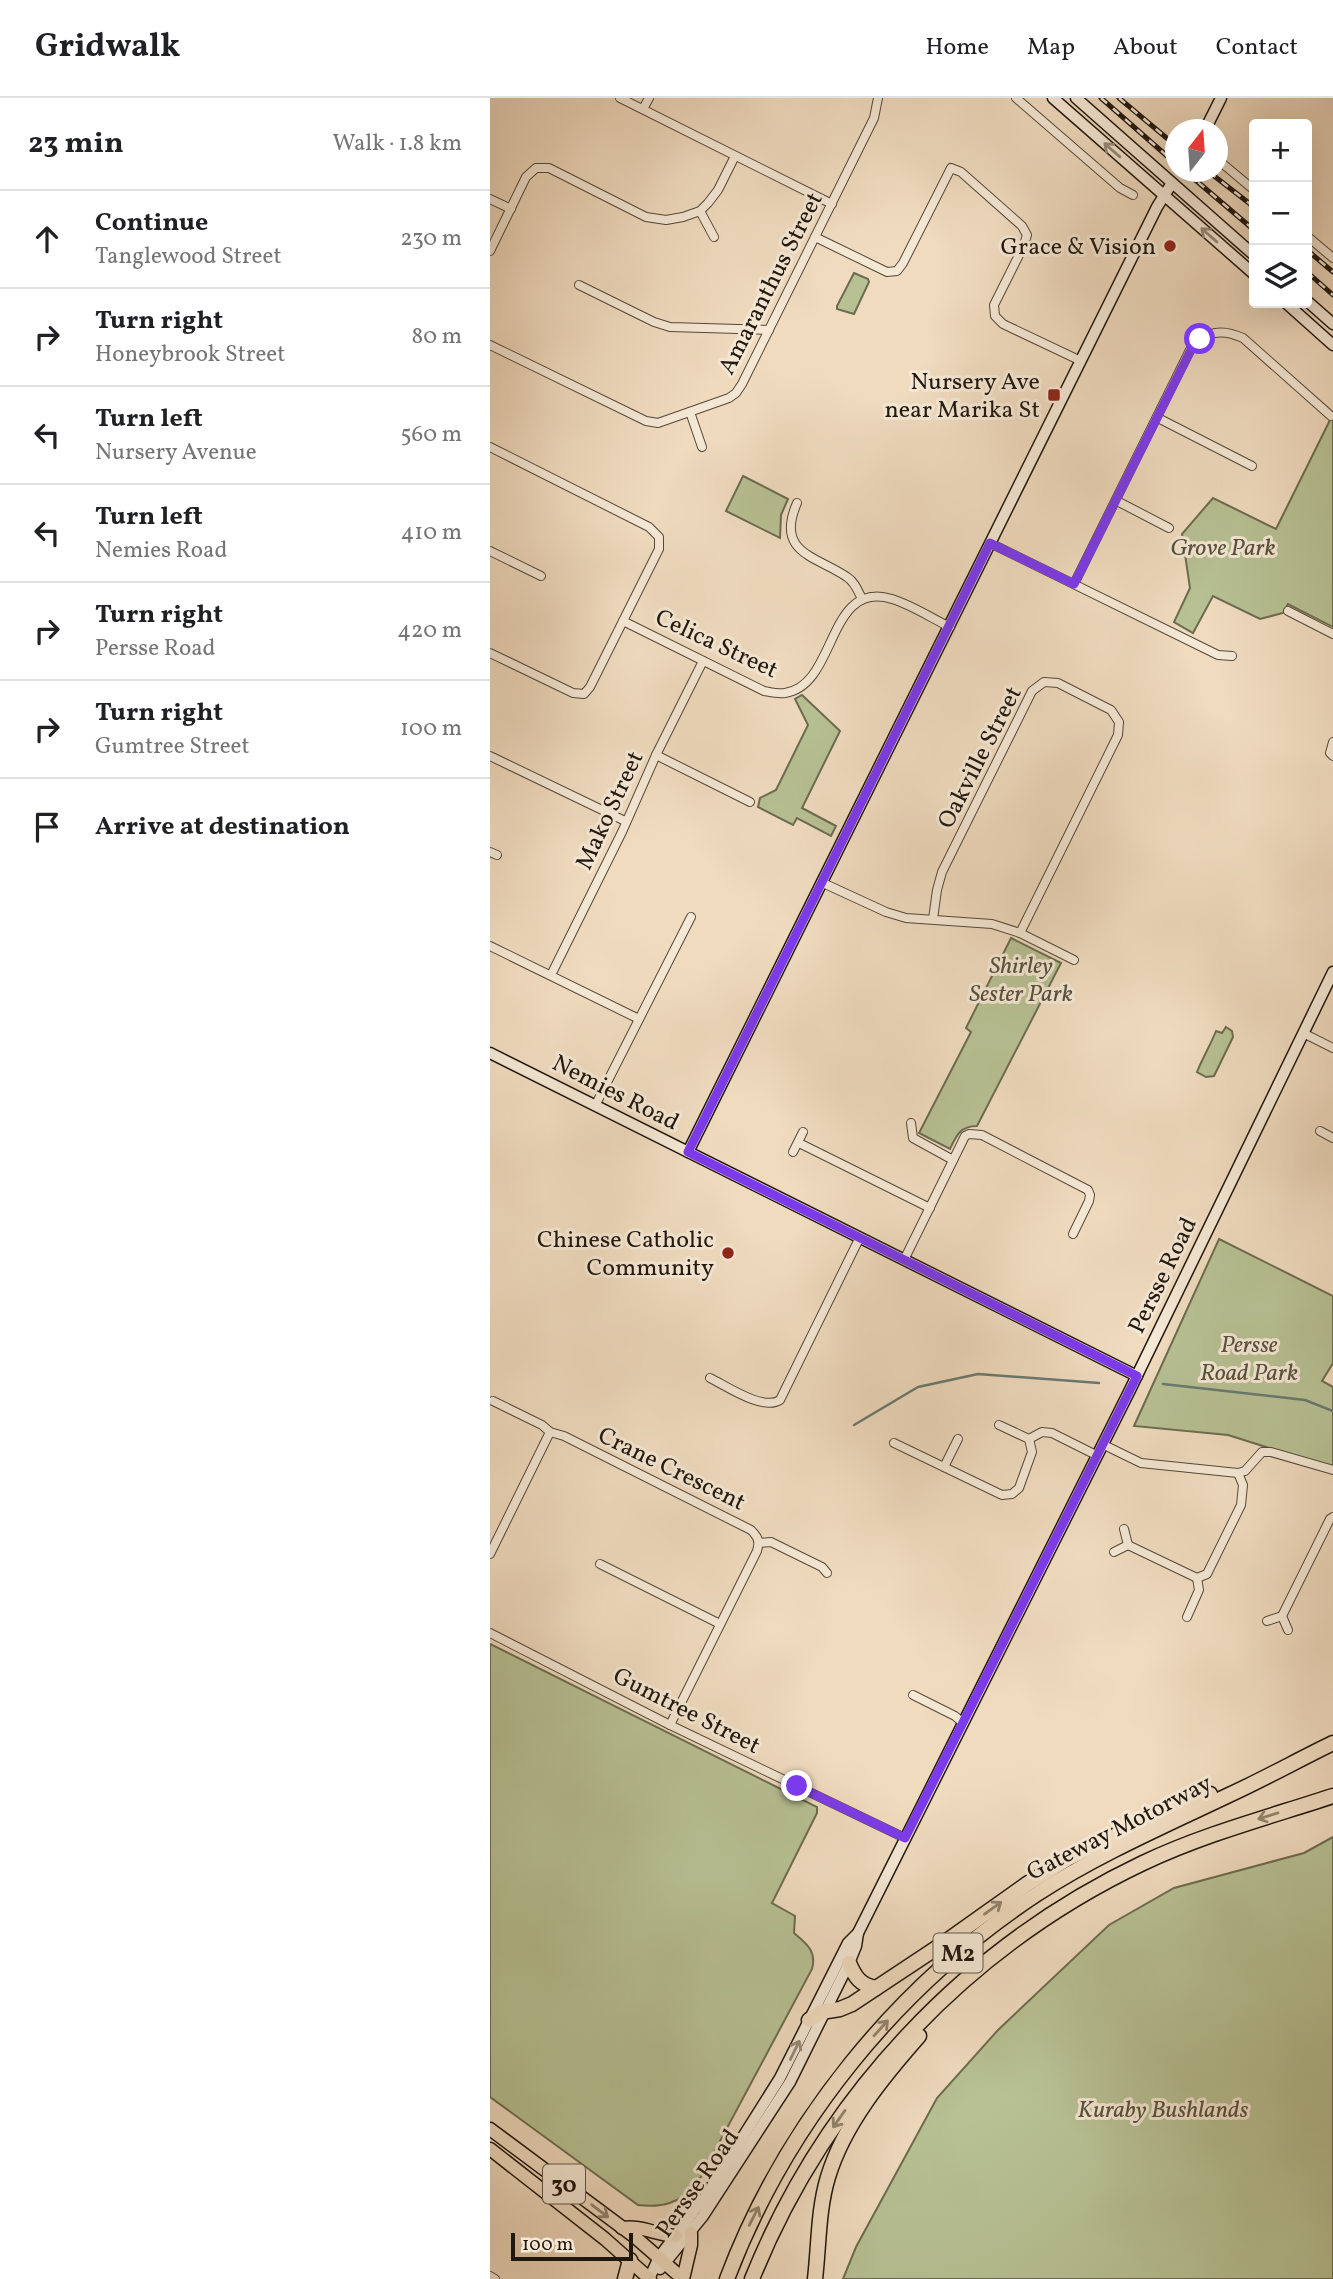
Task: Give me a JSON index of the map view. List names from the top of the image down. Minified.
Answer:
{"streets":{"highway":["Gateway Motorway","M2"],"main road":["30"],"street":["Amaranthus Street","Celica Street","Oakville Street","Mako Street","Nemies Road","Persse Road","Crane Crescent","Gumtree Street"]},"crossings":[["Celica Street","Mako Street"],["Nemies Road","Persse Road"],["Persse Road","Gumtree Street"],["Persse Road","30"],["Crane Crescent","Gumtree Street"]],"parks":["Grove Park","Shirley Sester Park","Persse Road Park","Kuraby Bushlands"],"places":{"other":["Grace & Vision","Chinese Catholic Community"],"transit":["Nursery Ave near Marika St"]},"scale_bar":"100 m","north":"top","page":{"header":"Gridwalk","nav":["Home","Map","About","Contact"],"heading":["23 min","Walk · 1.8 km"],"map_buttons":["+","−"],"list":[["Continue","Tanglewood Street","230 m"],["Turn right","Honeybrook Street","80 m"],["Turn left","Nursery Avenue","560 m"],["Turn left","Nemies Road","410 m"],["Turn right","Persse Road","420 m"],["Turn right","Gumtree Street","100 m"],"Arrive at destination"],"scale":"100 m"}}
